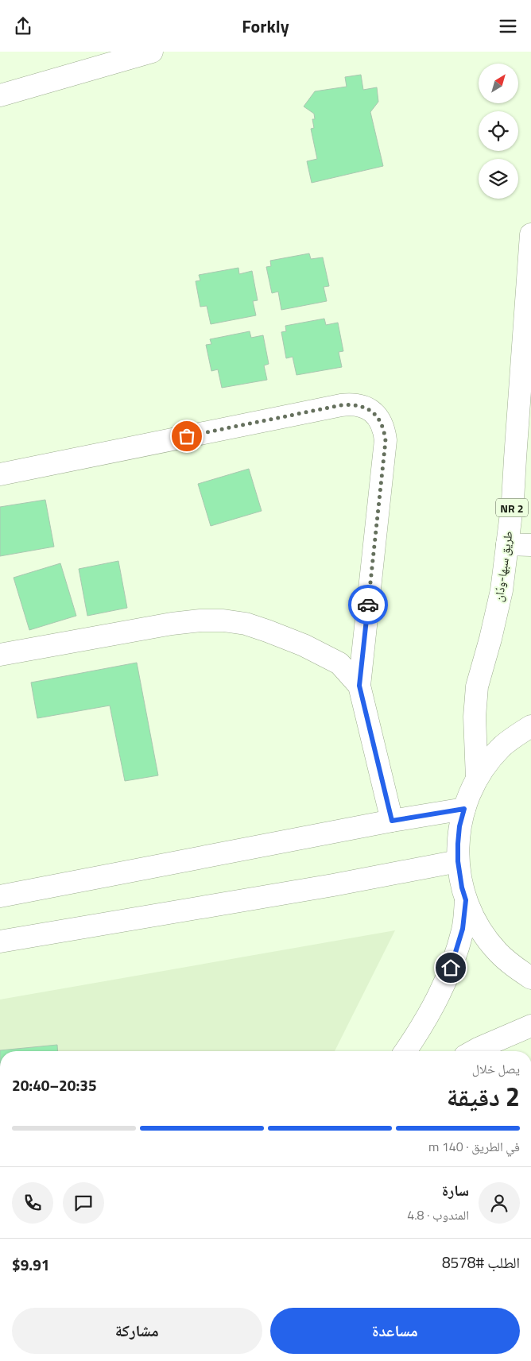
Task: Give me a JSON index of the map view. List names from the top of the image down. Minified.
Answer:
{"streets":{"main road":["NR 2","طريق سبها-ودّان"]},"north":"top right","page":{"header":"Forkly","heading":["2 دقيقة","يصل خلال","20:35–20:40"],"panel":["سارة","المندوب · 4.8","الطلب #8578","$9.91"],"bar":"في الطريق · 140 m","buttons":["مساعدة","مشاركة"]}}
